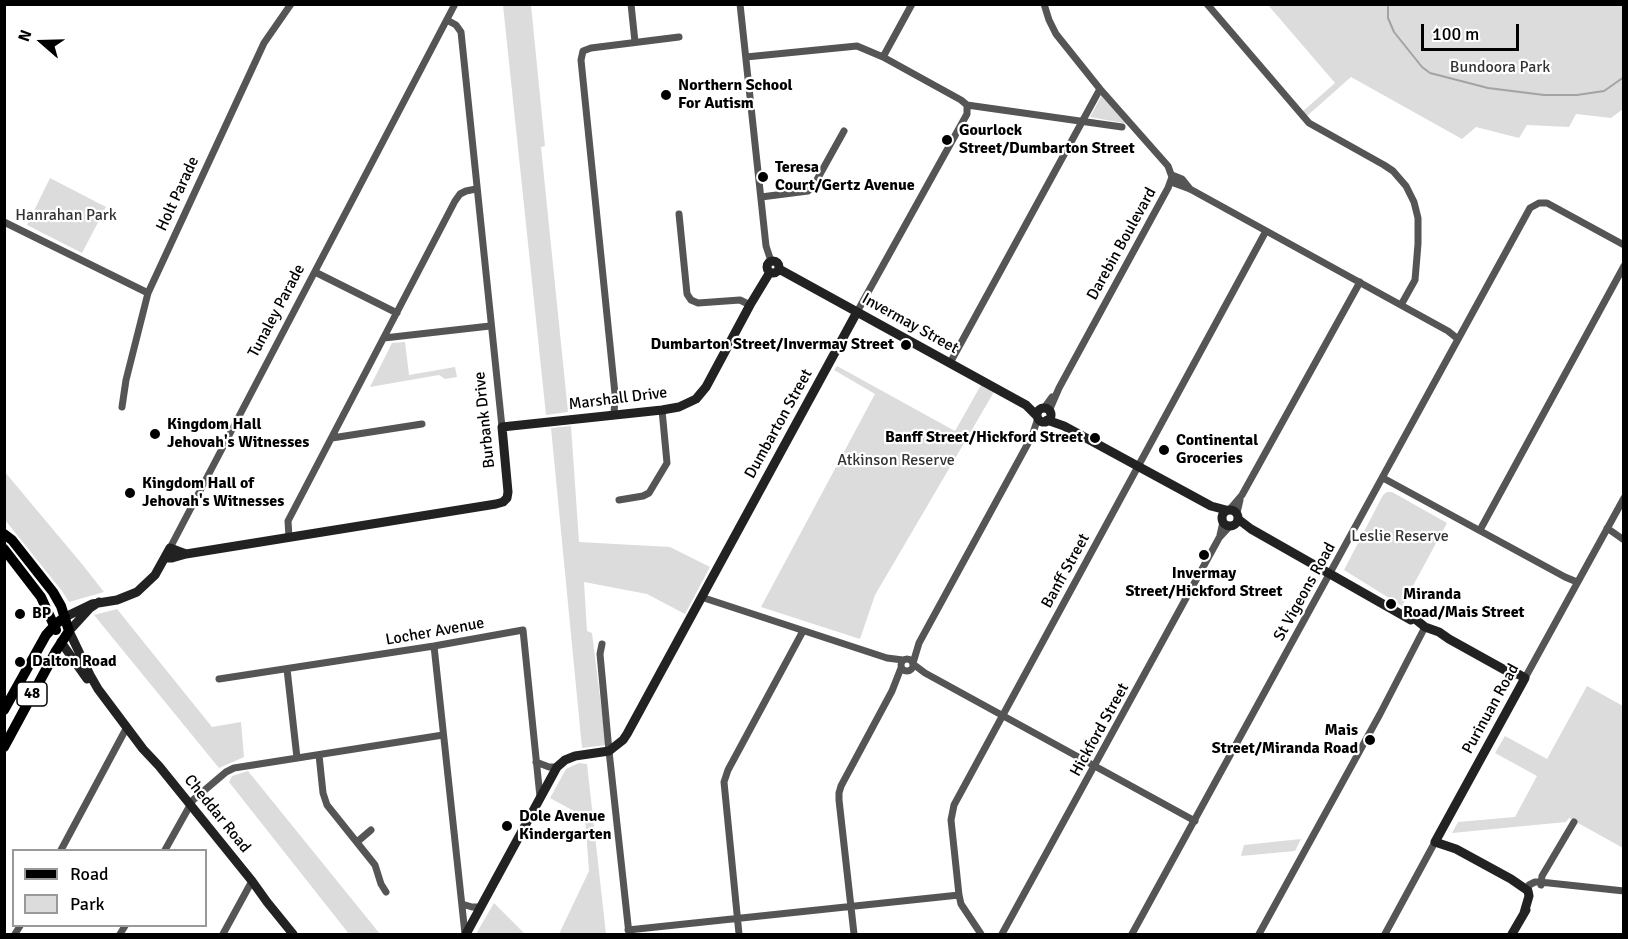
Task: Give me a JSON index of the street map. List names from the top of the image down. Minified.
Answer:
{"streets":{"main road":["48"],"street":["Holt Parade","Darebin Boulevard","Tunaley Parade","Invermay Street","Marshall Drive","Burbank Drive","Dumbarton Street","Banff Street","St Vigeons Road","Locher Avenue","Purinuan Road","Hickford Street","Cheddar Road"]},"crossings":[["Darebin Boulevard","Invermay Street"],["Tunaley Parade","Burbank Drive"],["Invermay Street","Marshall Drive"],["Invermay Street","Dumbarton Street"],["Invermay Street","Banff Street"],["Invermay Street","St Vigeons Road"],["Invermay Street","Hickford Street"],["Marshall Drive","Burbank Drive"],["48","Cheddar Road"]],"parks":["Bundoora Park","Hanrahan Park","Atkinson Reserve","Leslie Reserve"],"places":["Northern School For Autism","Gourlock Street/Dumbarton Street","Teresa Court/Gertz Avenue","Dumbarton Street/Invermay Street","Kingdom Hall Jehovah's Witnesses","Banff Street/Hickford Street","Continental Groceries","Kingdom Hall of Jehovah's Witnesses","Invermay Street/Hickford Street","Miranda Road/Mais Street","BP","Dalton Road","Mais Street/Miranda Road","Dole Avenue Kindergarten"],"legend":["Road","Park"],"scale_bar":"100 m","north":"left"}
